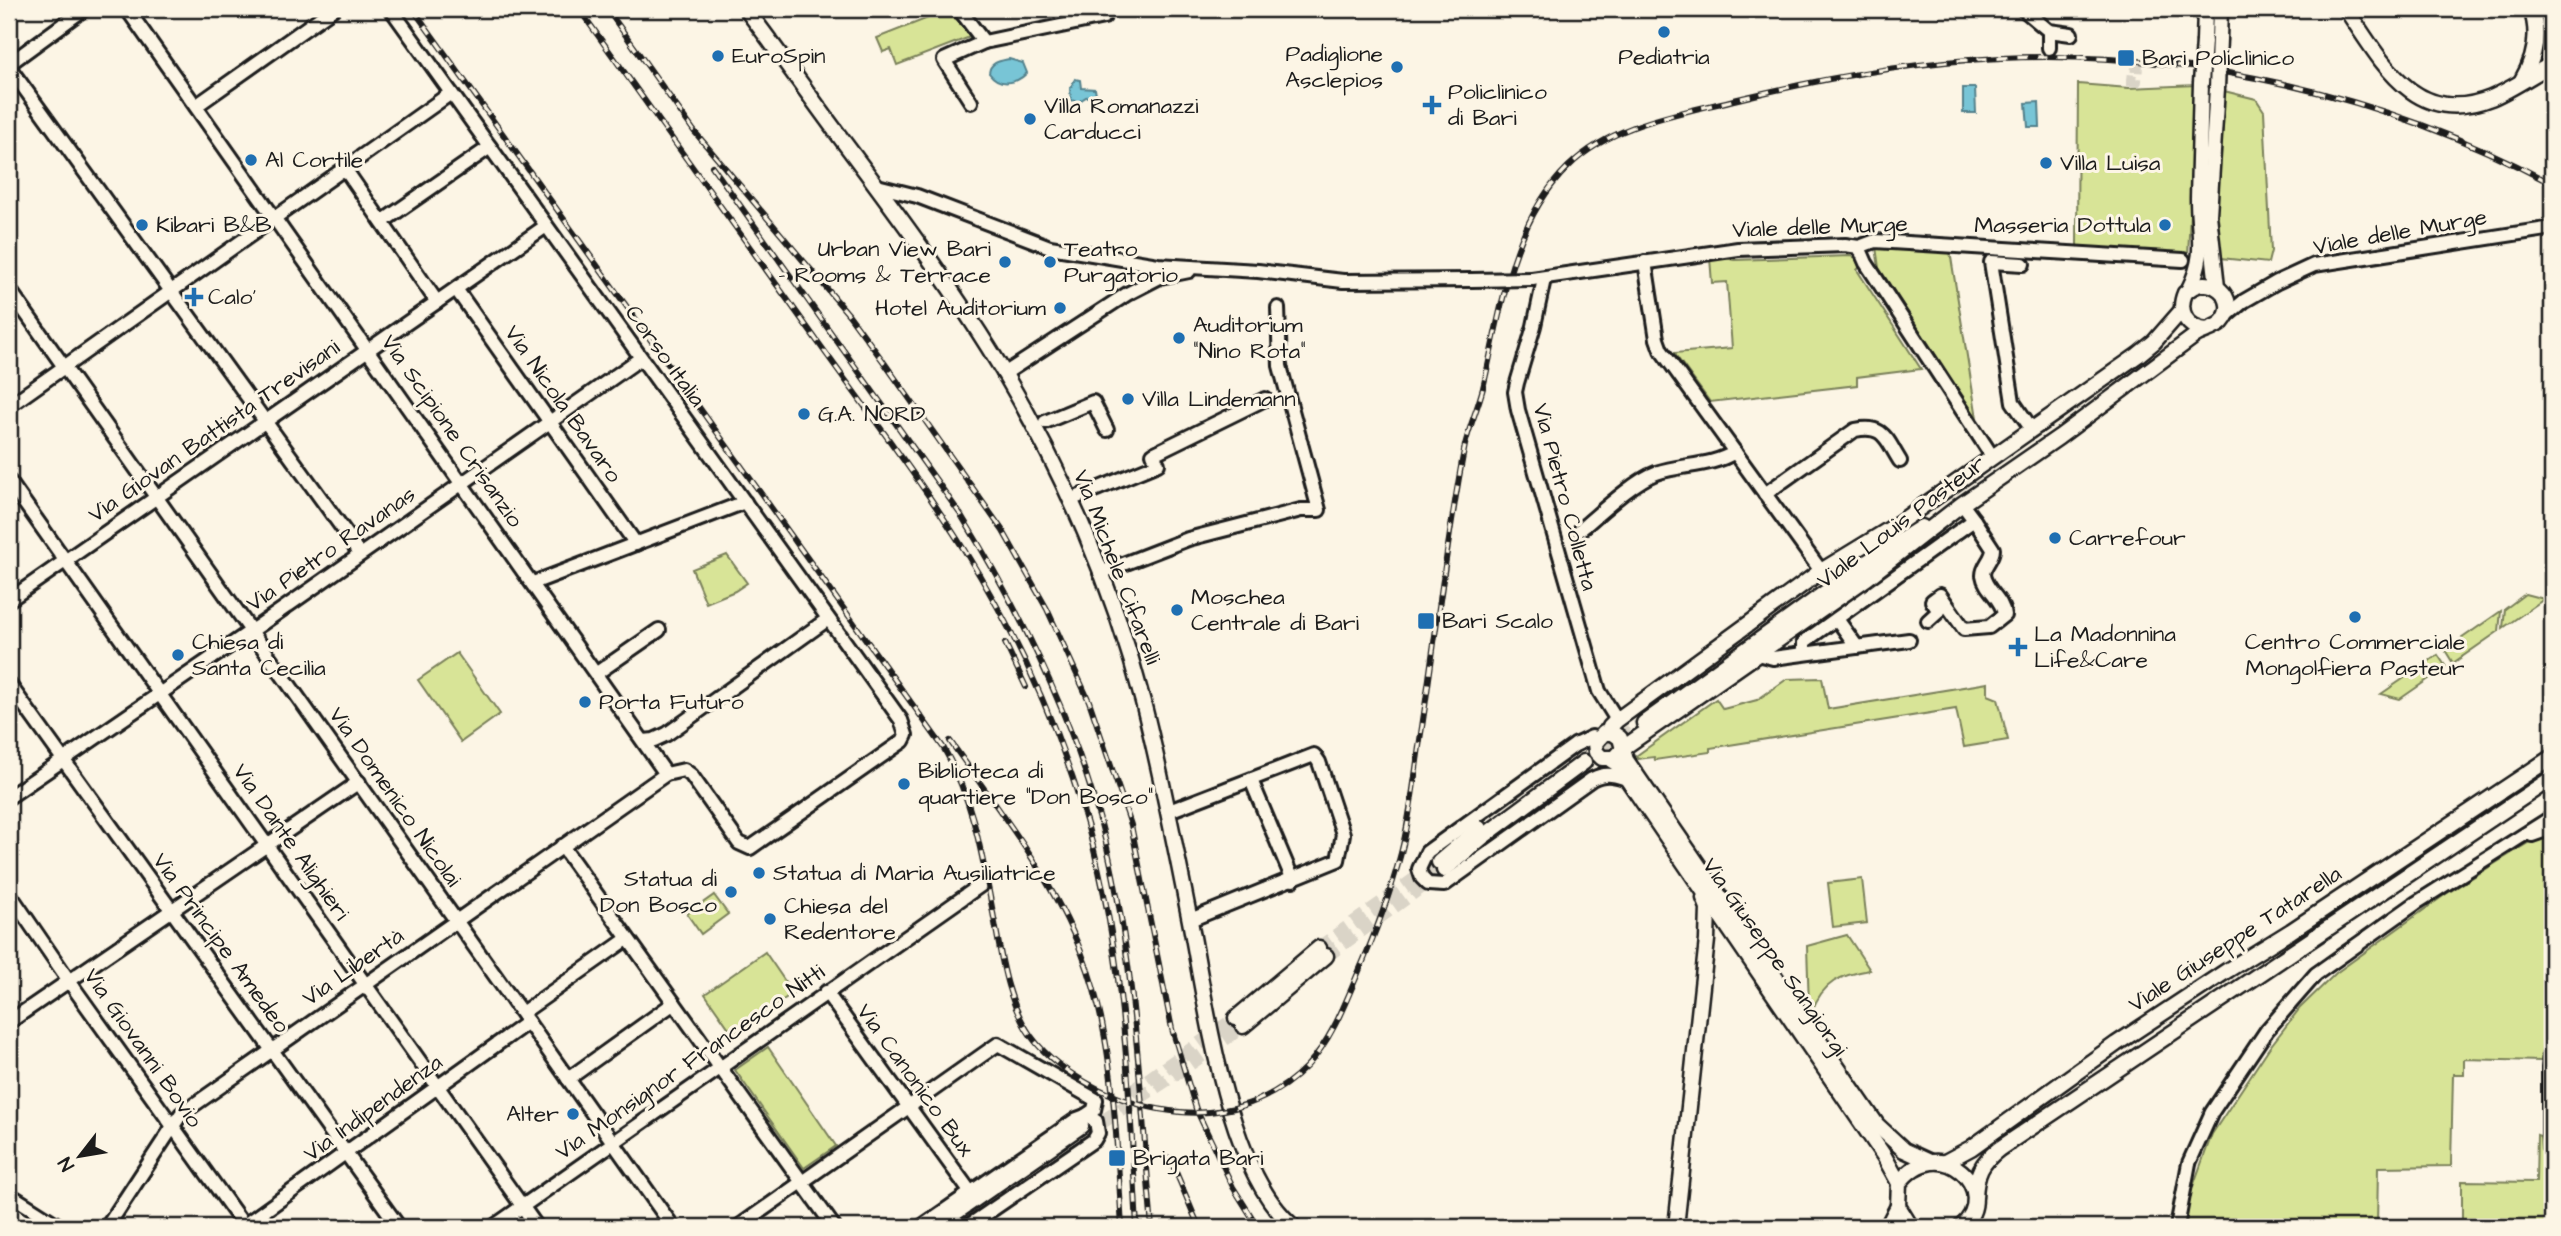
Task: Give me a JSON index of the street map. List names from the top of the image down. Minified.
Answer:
{"streets":{"main road":["Viale Louis Pasteur","Via Michele Cifarelli","Viale Giuseppe Tatarella","Via Giuseppe Sangiorgi"],"street":["Viale delle Murge","Corso Italia","Via Nicola Bavaro","Via Giovan Battista Trevisani","Via Scipione Crisanzio","Via Pietro Colletta","Via Pietro Ravanas","Via Domenico Nicolai","Via Dante Alighieri","Via Principe Amedeo","Via Libertà","Via Giovanni Bovio","Via Monsignor Francesco Nitti","Via Canonico Bux","Via Indipendenza"]},"crossings":[["Viale delle Murge","Via Pietro Colletta"],["Viale delle Murge","Viale Louis Pasteur"],["Corso Italia","Via Giovan Battista Trevisani"],["Corso Italia","Via Scipione Crisanzio"],["Corso Italia","Via Pietro Ravanas"],["Corso Italia","Via Libertà"],["Via Nicola Bavaro","Via Giovan Battista Trevisani"],["Via Nicola Bavaro","Via Pietro Ravanas"],["Via Giovan Battista Trevisani","Via Scipione Crisanzio"],["Via Giovan Battista Trevisani","Via Domenico Nicolai"],["Via Giovan Battista Trevisani","Via Dante Alighieri"],["Via Scipione Crisanzio","Via Pietro Ravanas"],["Via Scipione Crisanzio","Via Libertà"],["Via Pietro Colletta","Viale Louis Pasteur"],["Viale Louis Pasteur","Via Giuseppe Sangiorgi"],["Via Pietro Ravanas","Via Domenico Nicolai"],["Via Pietro Ravanas","Via Dante Alighieri"],["Via Pietro Ravanas","Via Principe Amedeo"],["Via Domenico Nicolai","Via Libertà"],["Via Domenico Nicolai","Via Monsignor Francesco Nitti"],["Via Domenico Nicolai","Via Indipendenza"],["Via Dante Alighieri","Via Libertà"],["Via Dante Alighieri","Via Monsignor Francesco Nitti"],["Via Dante Alighieri","Via Indipendenza"],["Via Principe Amedeo","Via Libertà"],["Via Principe Amedeo","Via Indipendenza"],["Via Libertà","Via Giovanni Bovio"],["Via Giovanni Bovio","Via Indipendenza"],["Via Monsignor Francesco Nitti","Via Canonico Bux"]],"places":{"other":["Pediatria","EuroSpin","Padiglione Asclepios","Villa Romanazzi Carducci","Al Cortile","Villa Luisa","Kibari B&B","Masseria Dottula","Urban View Bari - Rooms & Terrace","Teatro Purgatorio","Hotel Auditorium","Auditorium \"Nino Rota\"","Villa Lindemann","G.A. NORD","Carrefour","Moschea Centrale di Bari","Centro Commerciale Mongolfiera Pasteur","Chiesa di Santa Cecilia","Porta Futuro","Biblioteca di quartiere \"Don Bosco\"","Statua di Maria Ausiliatrice","Statua di Don Bosco","Chiesa del Redentore","Alter"],"transit":["Bari Policlinico","Bari Scalo","Brigata Bari"],"health":["Policlinico di Bari","Calo'","La Madonnina Life&Care"]},"north":"bottom left"}
